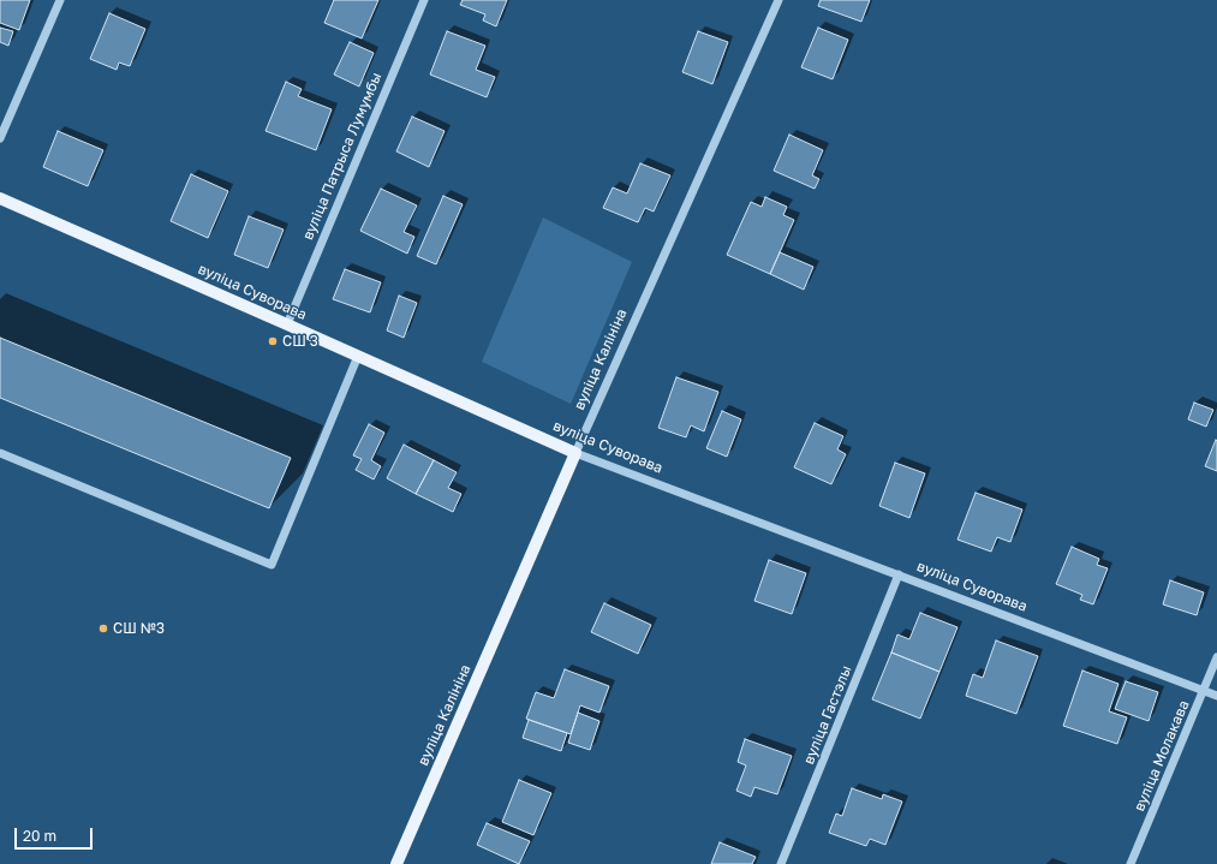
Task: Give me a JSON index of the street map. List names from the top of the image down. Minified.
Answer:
{"streets":{"main road":["вуліца Суворава","вуліца Калініна"],"street":["вуліца Патрыса Лумумбы","вуліца Гастэлы","вуліца Молакава"]},"crossings":[["вуліца Патрыса Лумумбы","вуліца Суворава"],["вуліца Суворава","вуліца Калініна"],["вуліца Суворава","вуліца Гастэлы"],["вуліца Суворава","вуліца Молакава"]],"places":["СШ 3","СШ №3"],"scale_bar":"20 m"}
